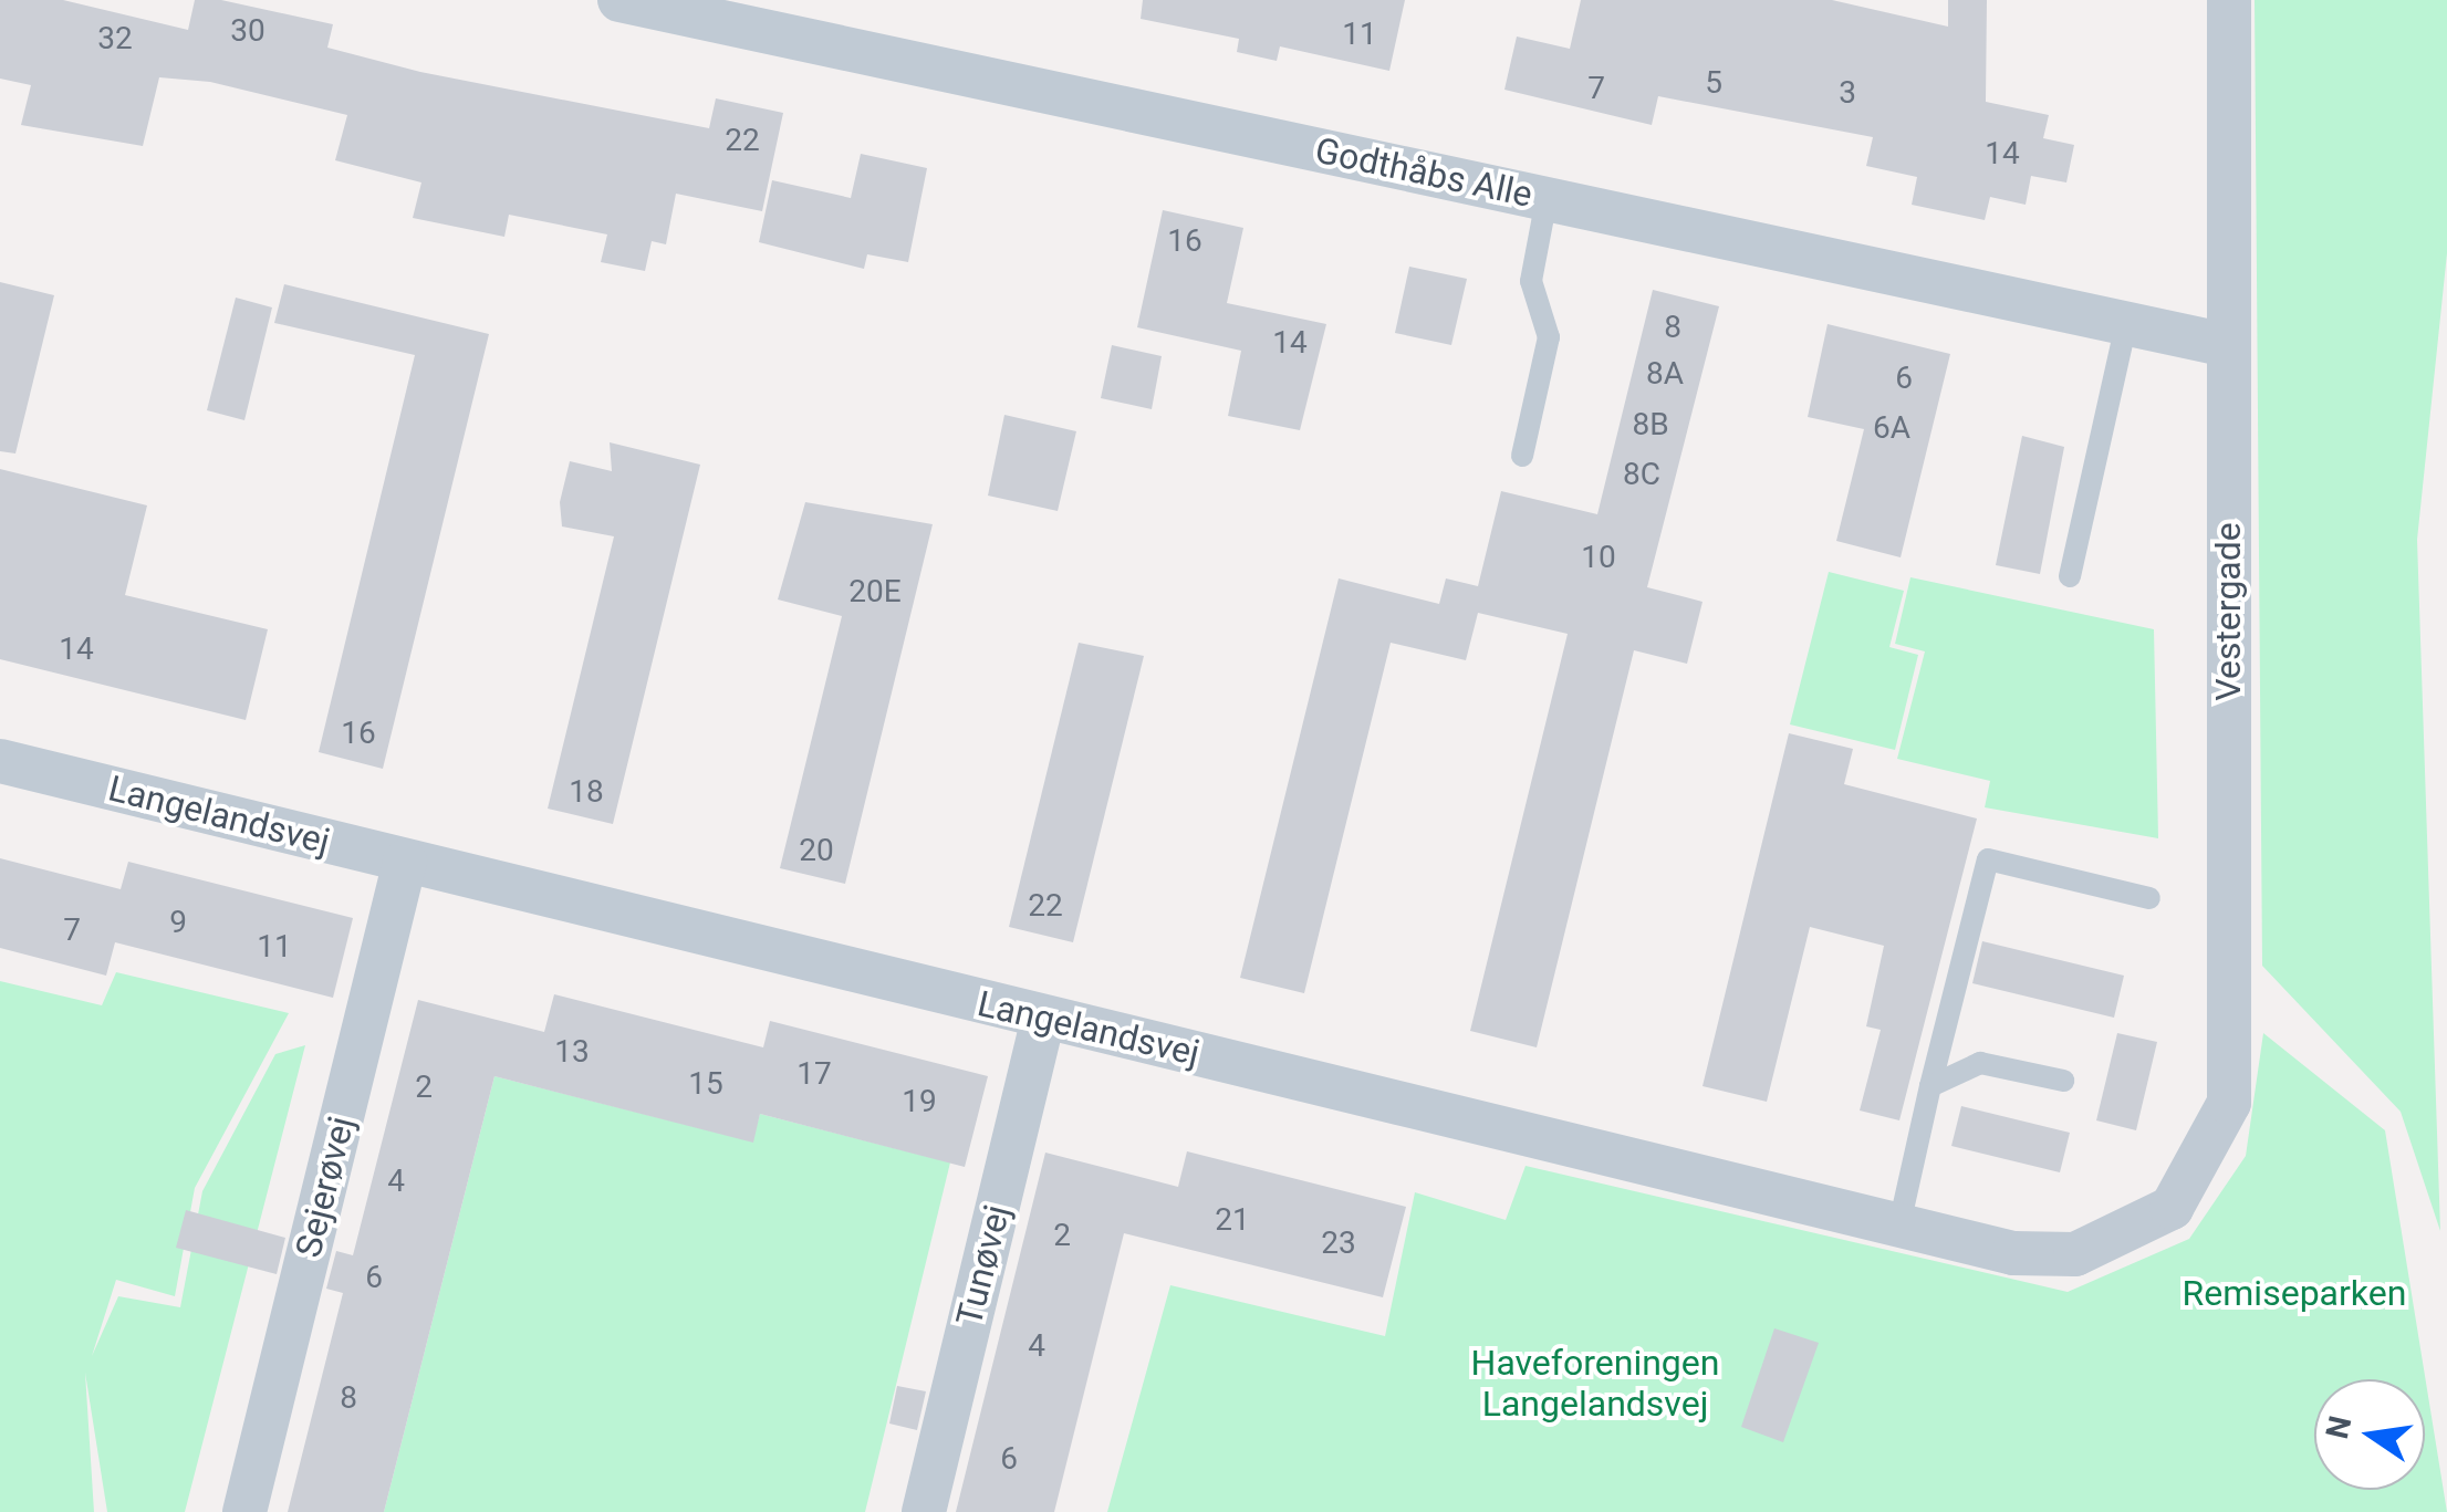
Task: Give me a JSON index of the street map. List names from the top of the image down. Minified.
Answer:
{"streets":{"street":["Godthåbs Alle","Vestergade","Langelandsvej","Sejerøvej","Tunøvej"]},"crossings":[["Godthåbs Alle","Vestergade"],["Vestergade","Langelandsvej"],["Langelandsvej","Sejerøvej"],["Langelandsvej","Tunøvej"]],"parks":["Remiseparken","Haveforeningen Langelandsvej"],"house_numbers":["30","11","32","5","7","3","22","14","16","8","14","8A","6","8B","6A","8C","10","20E","14","16","18","20","22","9","7","11","13","17","15","2","19","4","21","2","23","6","4","8","6"],"north":"left"}
